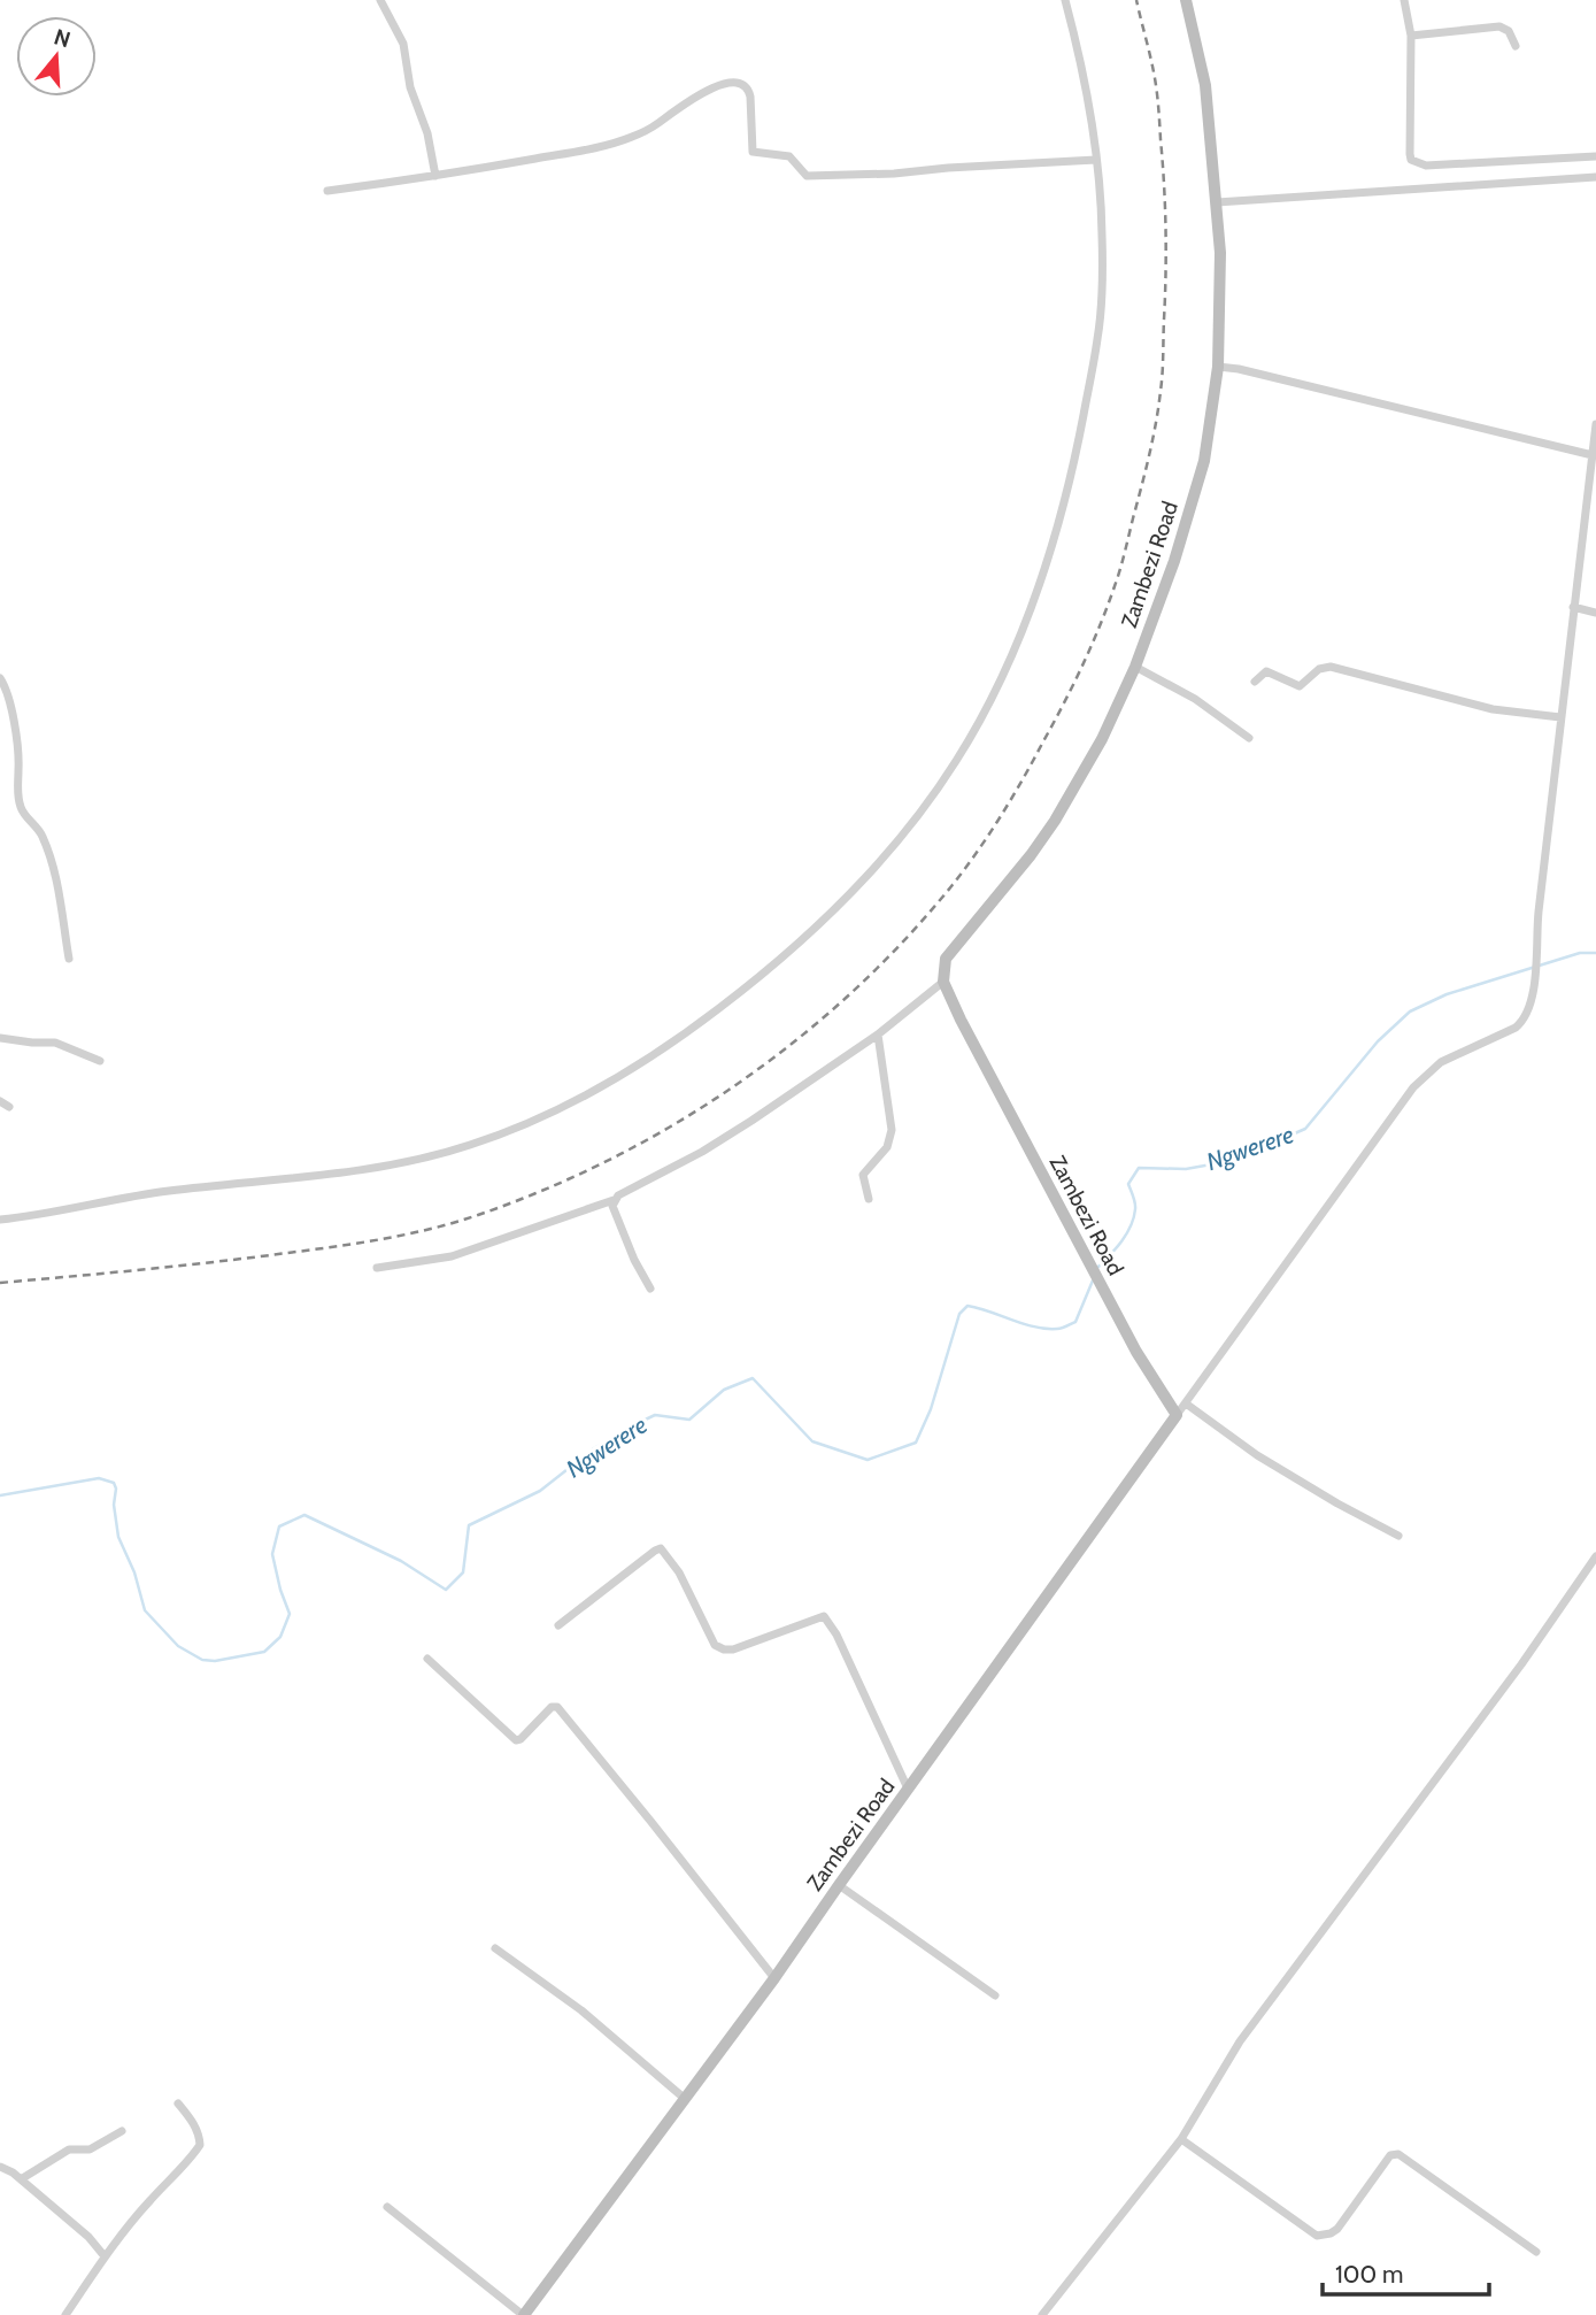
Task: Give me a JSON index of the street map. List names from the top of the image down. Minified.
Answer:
{"streets":{"main road":["Zambezi Road"]},"water":["Ngwerere"],"scale_bar":"100 m","north":"top"}
